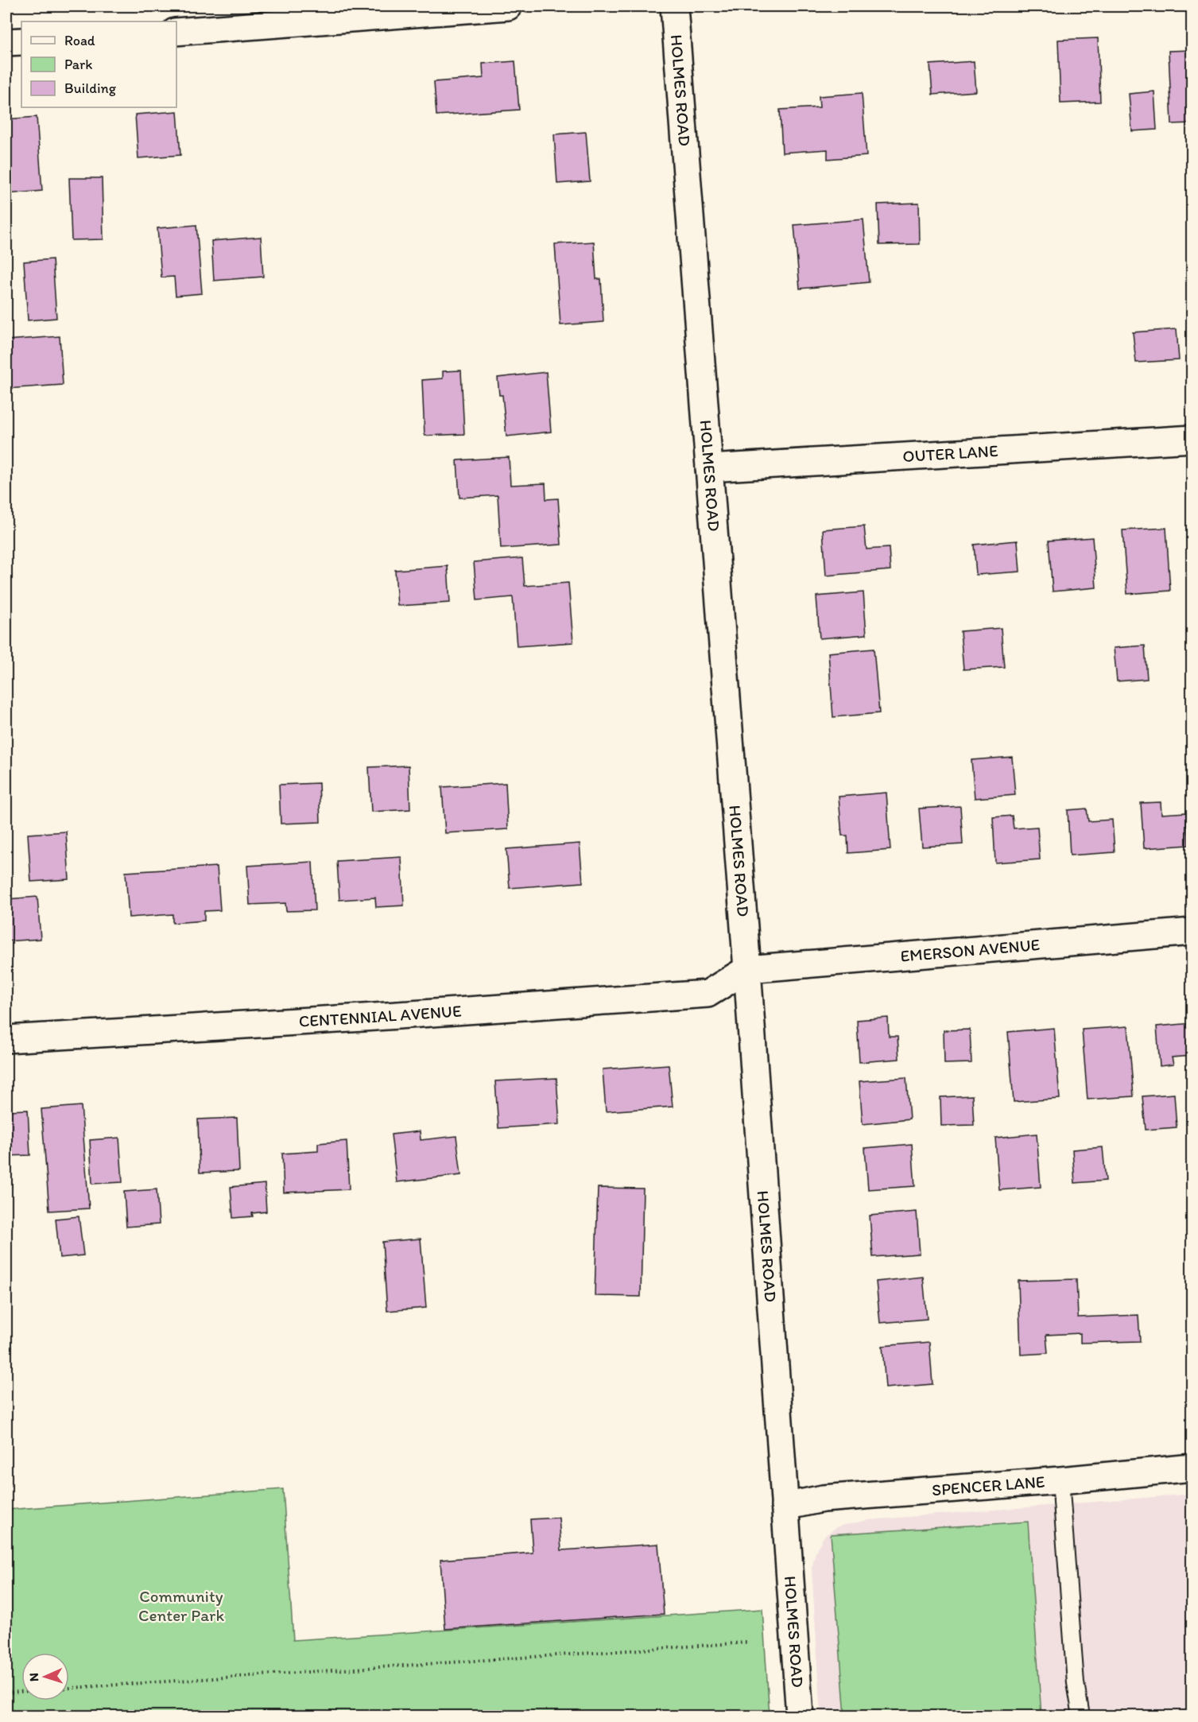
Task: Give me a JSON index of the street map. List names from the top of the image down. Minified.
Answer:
{"streets":{"street":["HOLMES ROAD","OUTER LANE","EMERSON AVENUE","CENTENNIAL AVENUE","SPENCER LANE"]},"crossings":[["HOLMES ROAD","OUTER LANE"],["HOLMES ROAD","EMERSON AVENUE"],["HOLMES ROAD","CENTENNIAL AVENUE"],["HOLMES ROAD","SPENCER LANE"],["EMERSON AVENUE","CENTENNIAL AVENUE"]],"parks":["Community Center Park"],"legend":["Road","Park","Building"],"north":"left"}
